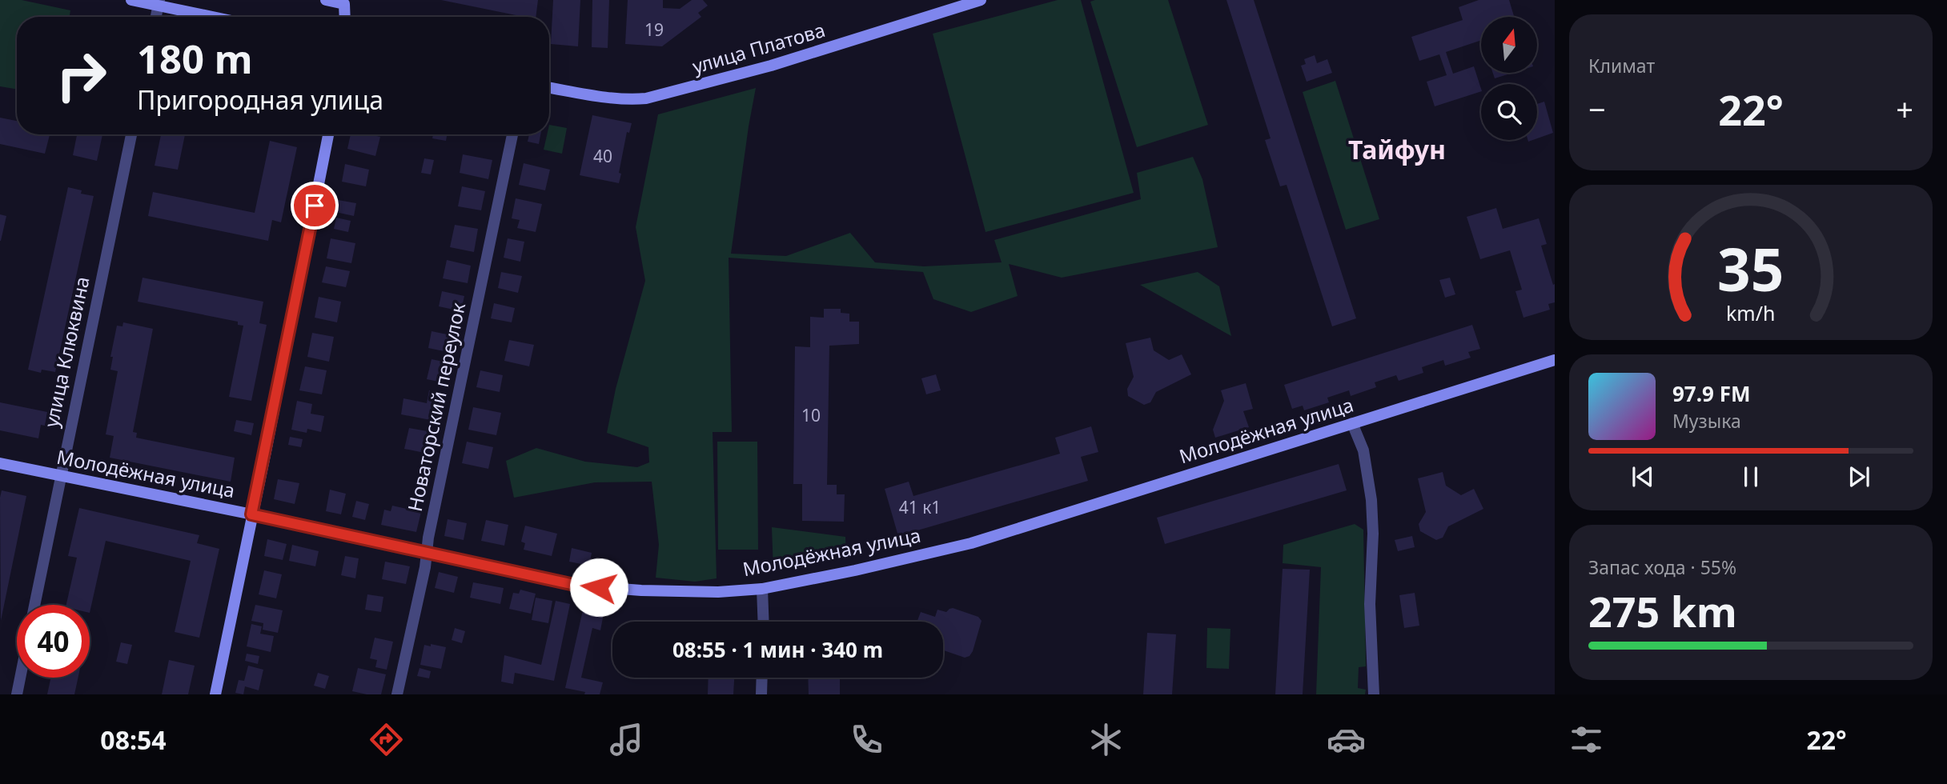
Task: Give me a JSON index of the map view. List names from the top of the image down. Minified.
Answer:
{"streets":{"street":["улица Платова","улица Клюквина","Новаторский переулок","Молодёжная улица"]},"crossings":[["улица Клюквина","Молодёжная улица"],["Новаторский переулок","Молодёжная улица"]],"districts":["Тайфун"],"house_numbers":["19","40","10","41 к1"],"north":"top","page":{"tile":["Климат",["Запас хода · 55%","275 km"]],"turn":["180 m","Пригородная улица"],"heat":["−","22°","+"],"song":["97.9 FM","Музыка"],"limit":"40","trip":"08:55 · 1 мин · 340 m","tabs":["08:54","22°"],"gauge":["35","km/h"]}}
